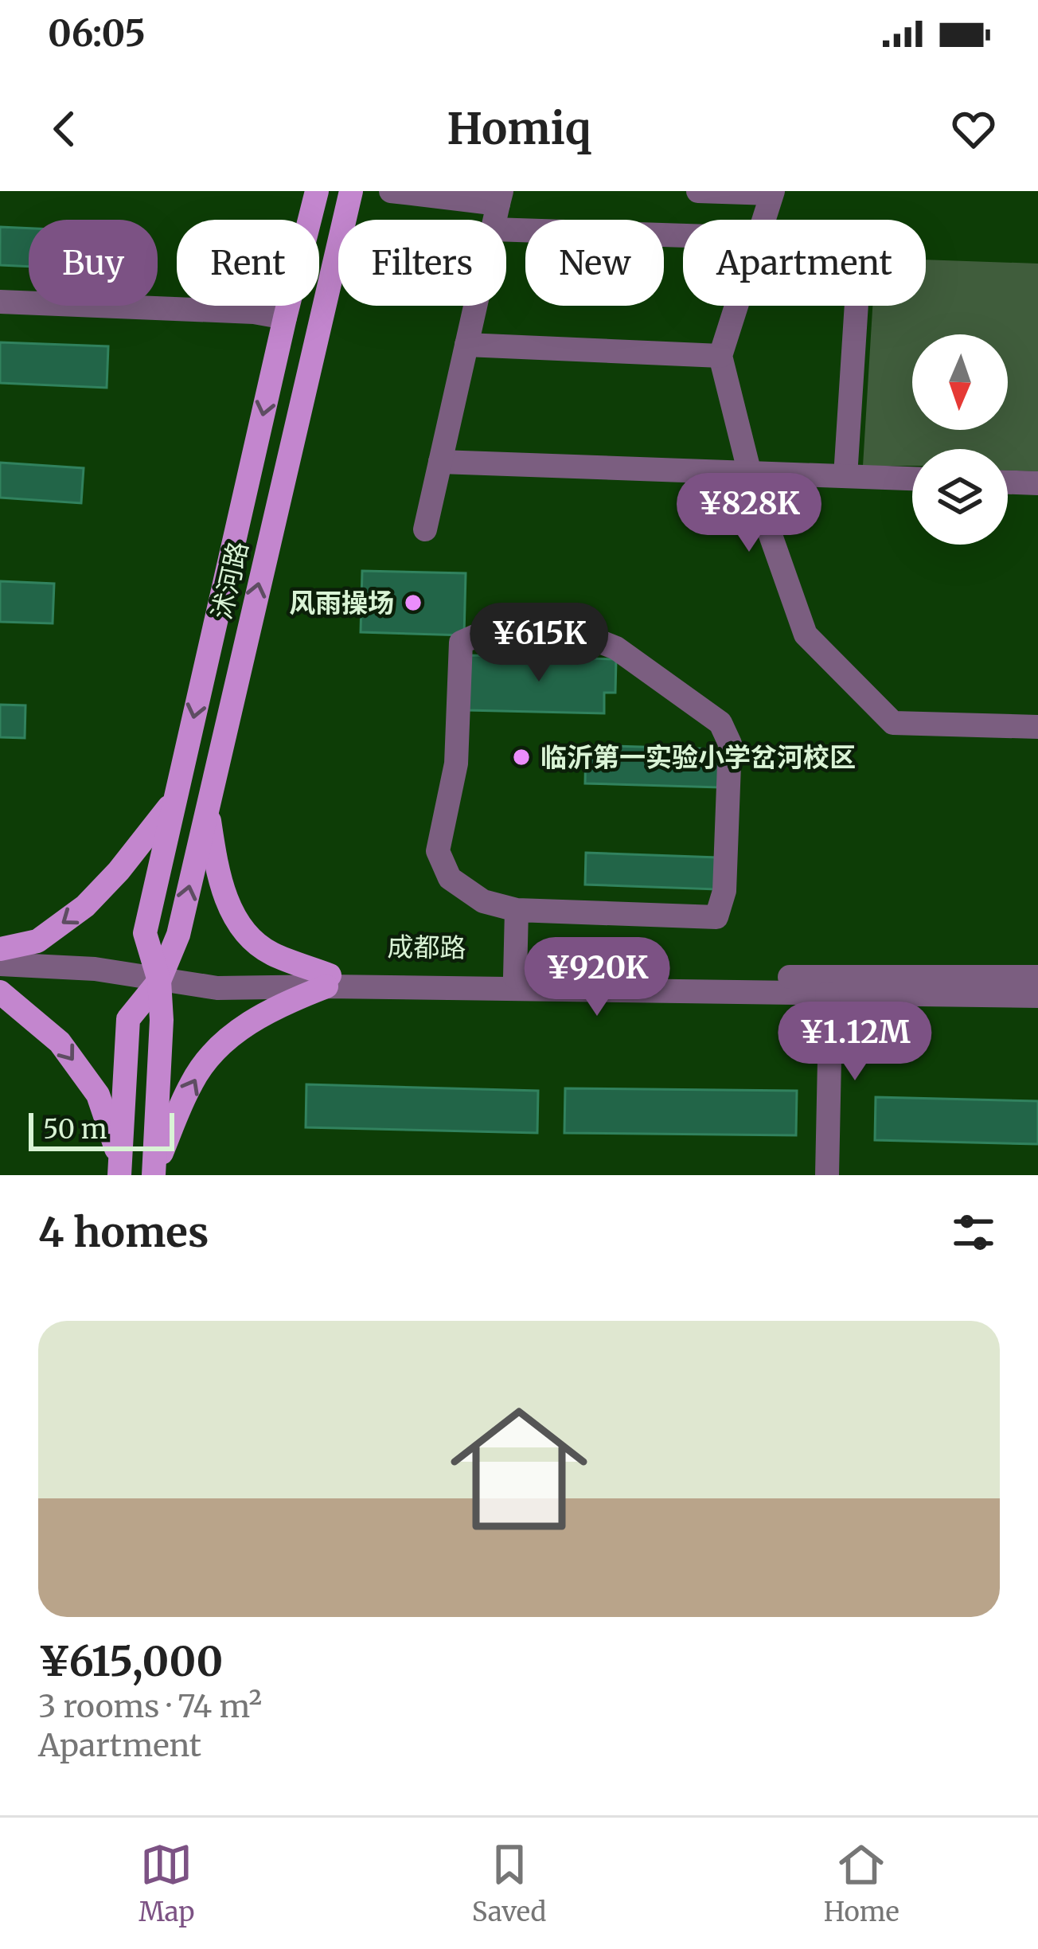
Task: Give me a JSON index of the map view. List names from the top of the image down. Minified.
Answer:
{"streets":{"main road":["沭河路"],"street":["成都路"]},"crossings":[["沭河路","成都路"]],"places":["风雨操场","临沂第一实验小学岔河校区"],"scale_bar":"50 m","north":"bottom","page":{"status":"06:05","header":"Homiq","chip":["Buy","Rent","Filters","New","Apartment"],"price":["¥828K","¥615K","¥920K","¥1.12M"],"scale":"50 m","heading":"4 homes","list":[{"name":"¥615,000","note":"3 rooms · 74 m² · Apartment"}],"tabs":["Map","Saved","Home"]}}
